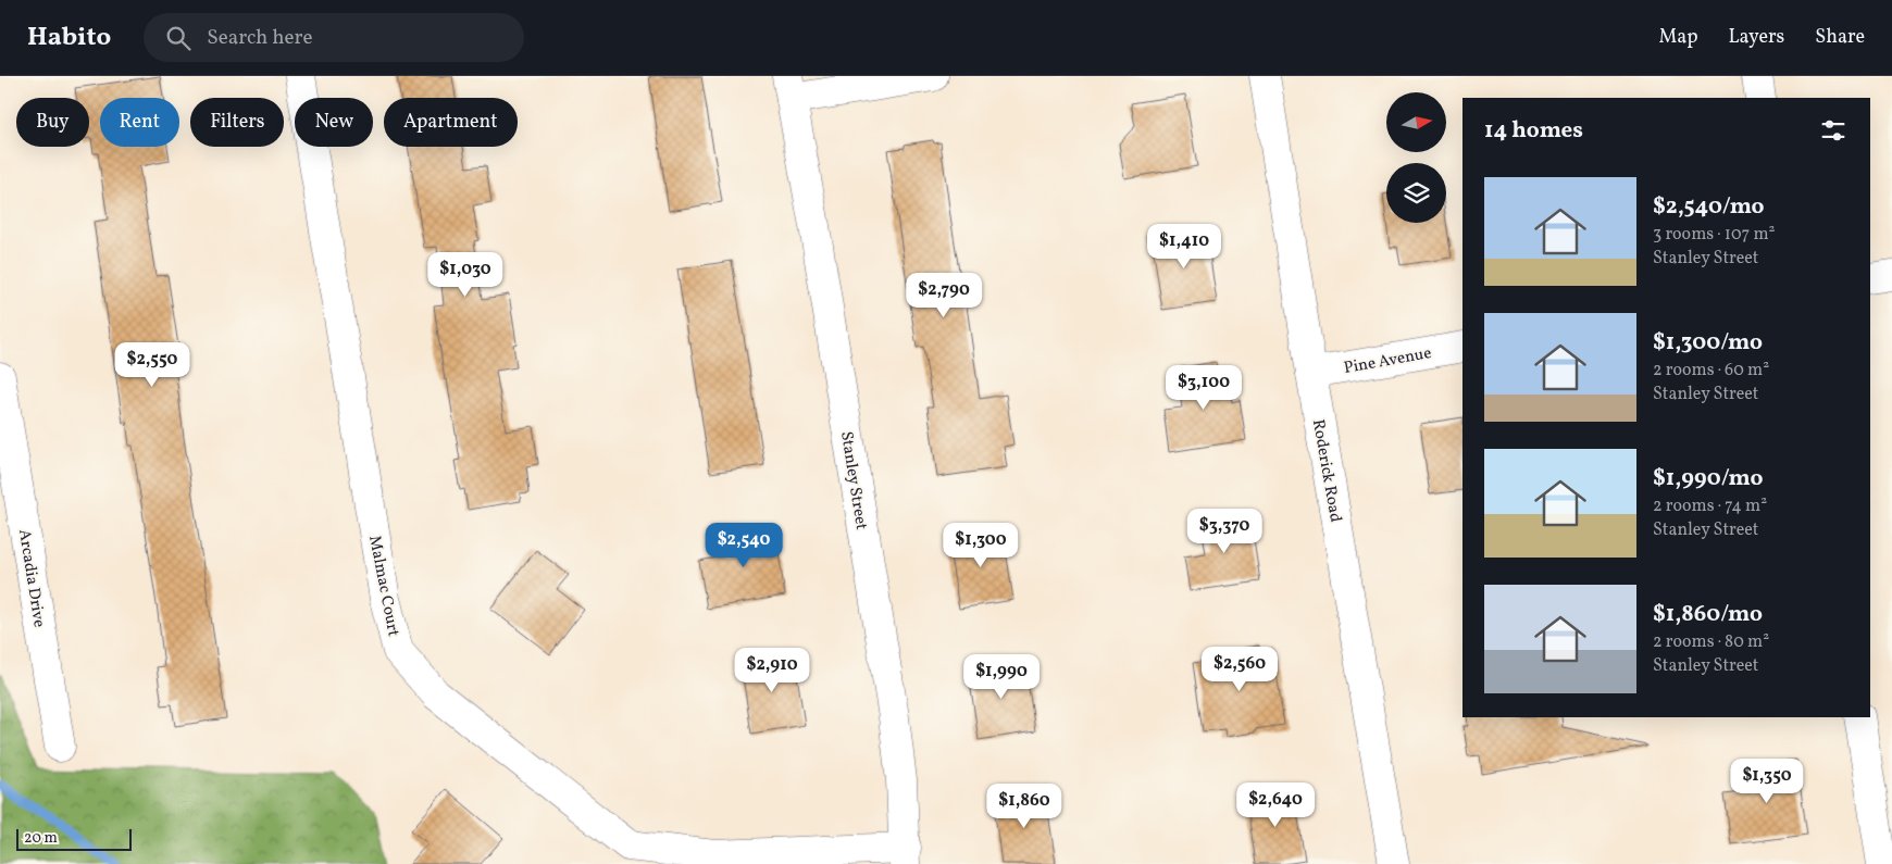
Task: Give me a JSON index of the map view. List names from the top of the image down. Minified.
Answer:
{"streets":{"street":["Pine Avenue","Roderick Road","Stanley Street","Arcadia Drive","Malmac Court"]},"crossings":[["Pine Avenue","Roderick Road"],["Stanley Street","Malmac Court"]],"scale_bar":"20 m","north":"right","page":{"header":"Habito","search":"Search here","nav":["Map","Layers","Share"],"chip":["Buy","Rent","Filters","New","Apartment"],"heading":"14 homes","list":[{"name":"$2,540/mo","note":"3 rooms · 107 m² · Stanley Street"},{"name":"$1,300/mo","note":"2 rooms · 60 m² · Stanley Street"},{"name":"$1,990/mo","note":"2 rooms · 74 m² · Stanley Street"},{"name":"$1,860/mo","note":"2 rooms · 80 m² · Stanley Street"}],"price":["$1,410","$1,030","$2,790","$2,550","$3,100","$3,370","$2,540","$1,300","$2,560","$2,910","$1,990","$1,350","$2,640","$1,860"],"scale":"20 m"}}
